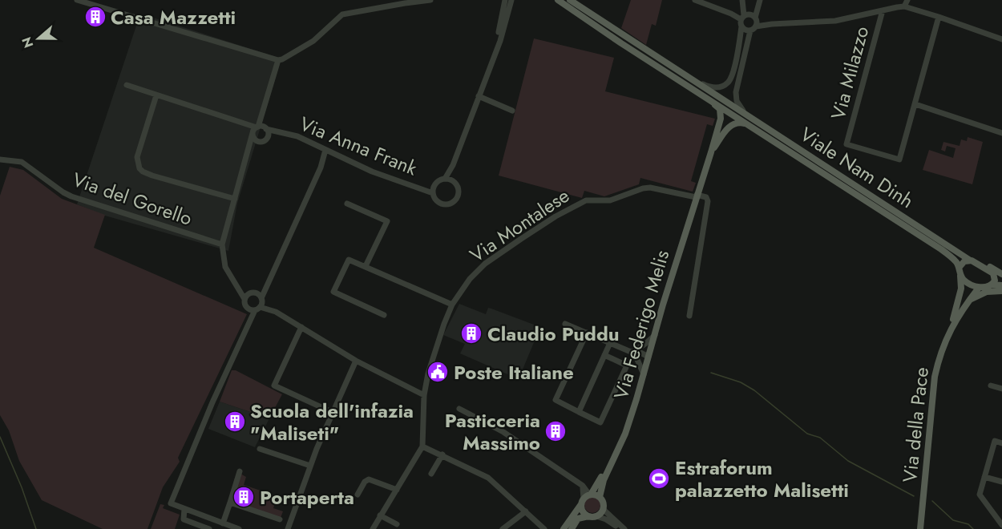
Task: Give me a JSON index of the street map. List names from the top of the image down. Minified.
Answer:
{"streets":{"main road":["Viale Nam Dinh","Via Federigo Melis","Via della Pace"],"street":["Via Milazzo","Via Anna Frank","Via del Gorello","Via Montalese"]},"crossings":[["Via Montalese","Via Federigo Melis"]],"places":{"building":["Casa Mazzetti","Claudio Puddu","Scuola dell'infazia \"Maliseti\"","Pasticceria Massimo","Portaperta"],"public building":["Poste Italiane"],"sports":["Estraforum palazzetto Malisetti"]},"north":"left"}
